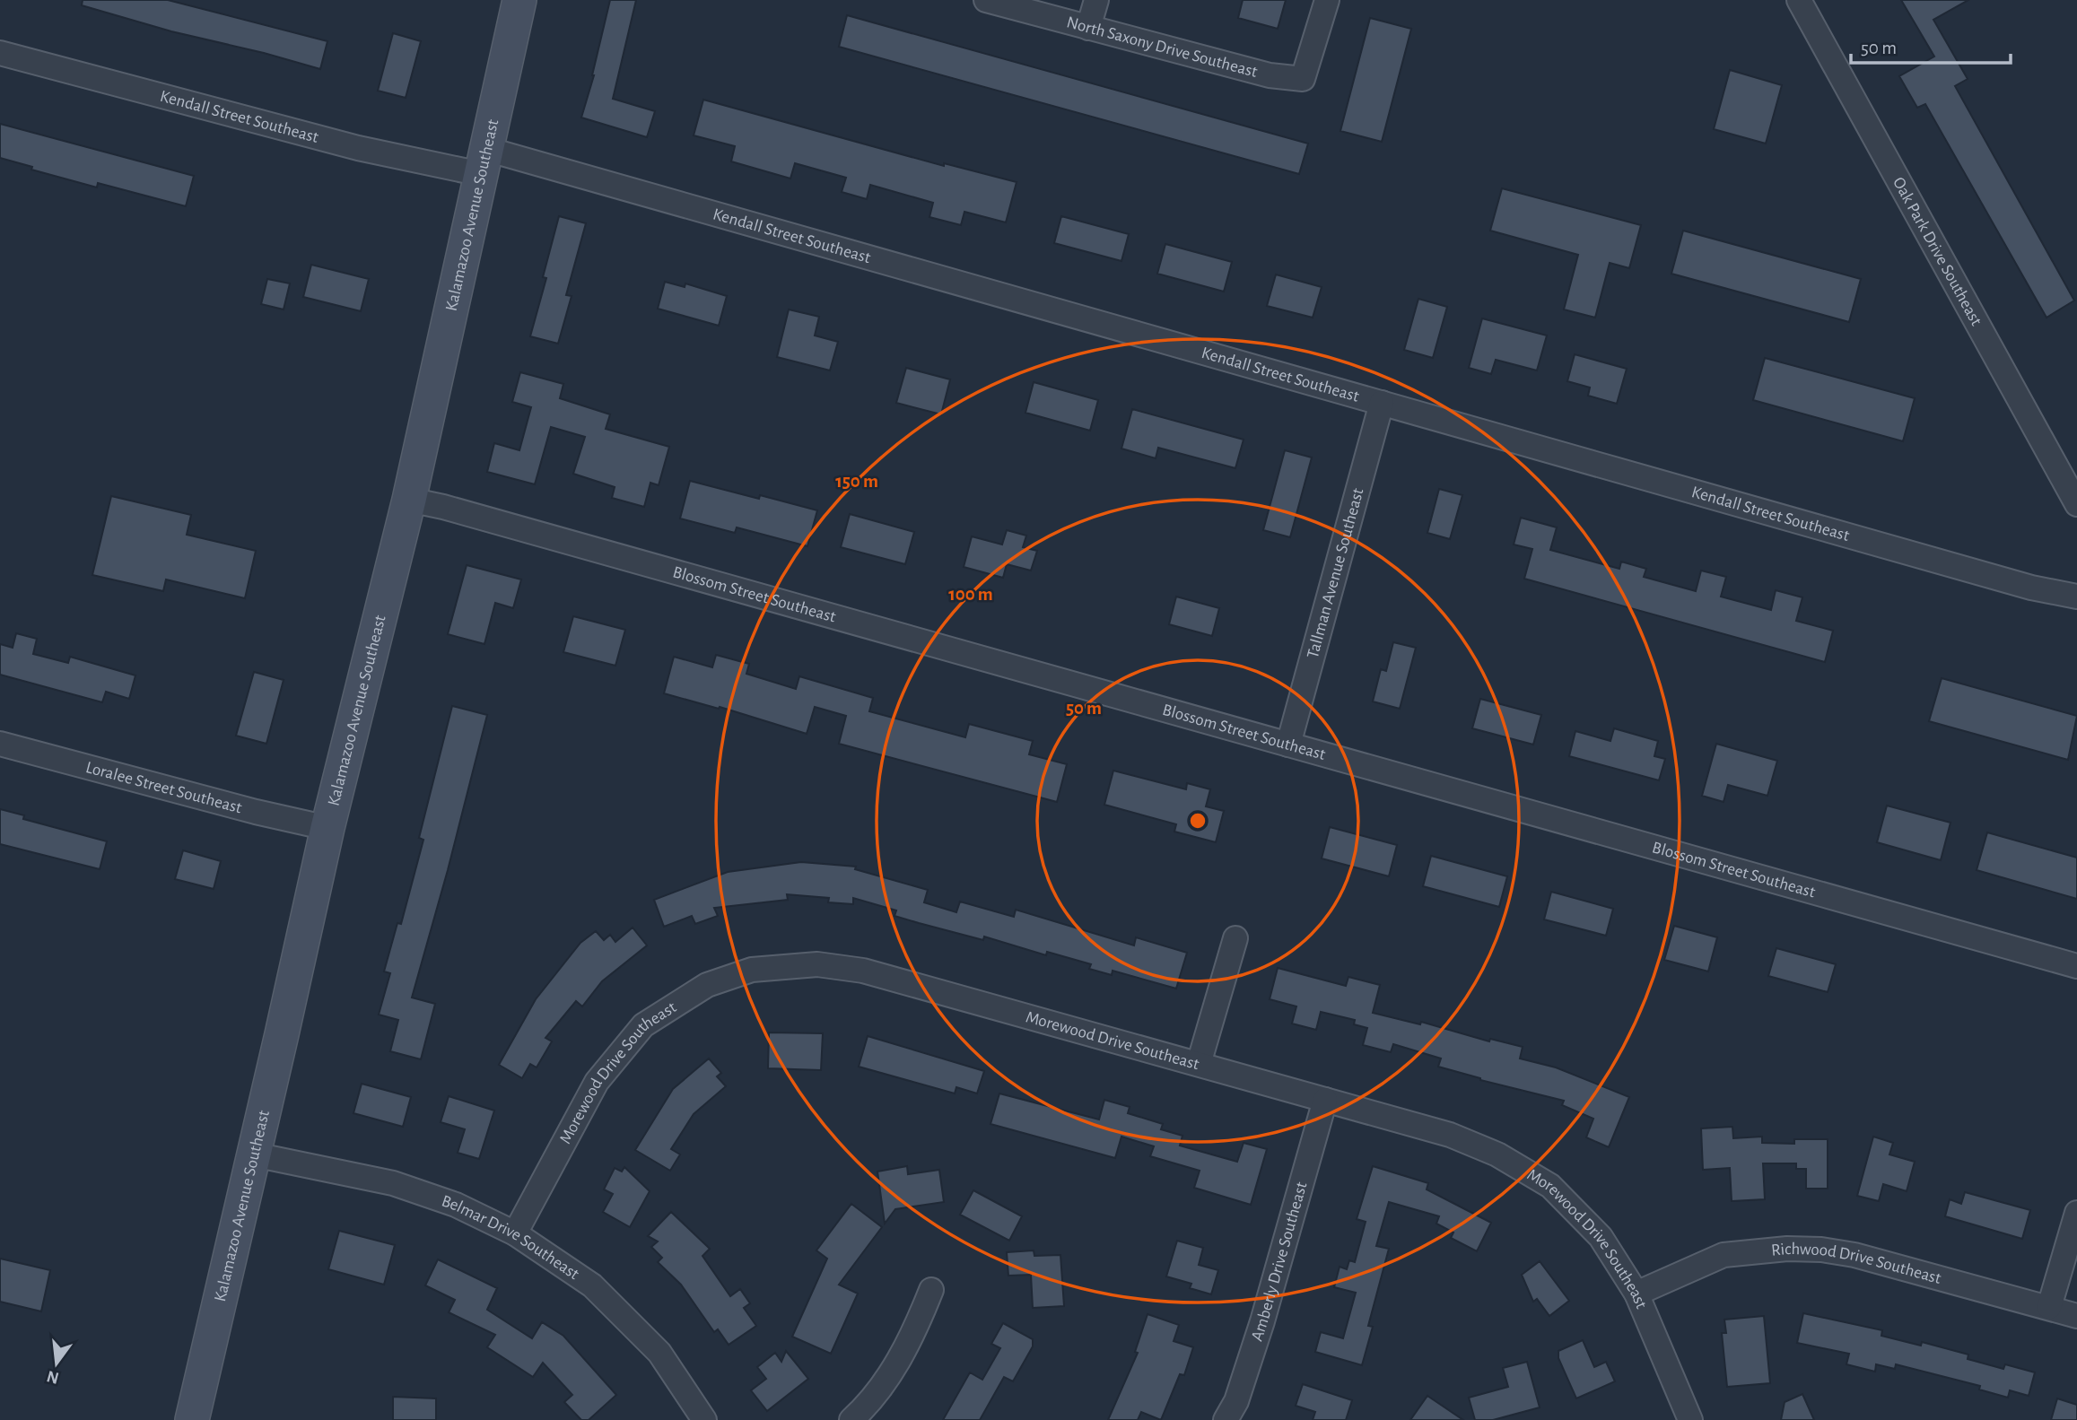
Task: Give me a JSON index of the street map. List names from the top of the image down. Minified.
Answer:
{"streets":{"main road":["Kalamazoo Avenue Southeast"],"street":["North Saxony Drive Southeast","Kendall Street Southeast","Oak Park Drive Southeast","Tallman Avenue Southeast","Blossom Street Southeast","Loralee Street Southeast","Morewood Drive Southeast","Belmar Drive Southeast","Amberly Drive Southeast","Richwood Drive Southeast"]},"crossings":[["Kendall Street Southeast","Kalamazoo Avenue Southeast"],["Kendall Street Southeast","Tallman Avenue Southeast"],["Kalamazoo Avenue Southeast","Blossom Street Southeast"],["Kalamazoo Avenue Southeast","Loralee Street Southeast"],["Kalamazoo Avenue Southeast","Belmar Drive Southeast"],["Tallman Avenue Southeast","Blossom Street Southeast"],["Morewood Drive Southeast","Belmar Drive Southeast"],["Morewood Drive Southeast","Amberly Drive Southeast"],["Morewood Drive Southeast","Richwood Drive Southeast"]],"scale_bar":"50 m","north":"bottom","rings":["150 m","100 m","50 m"]}
